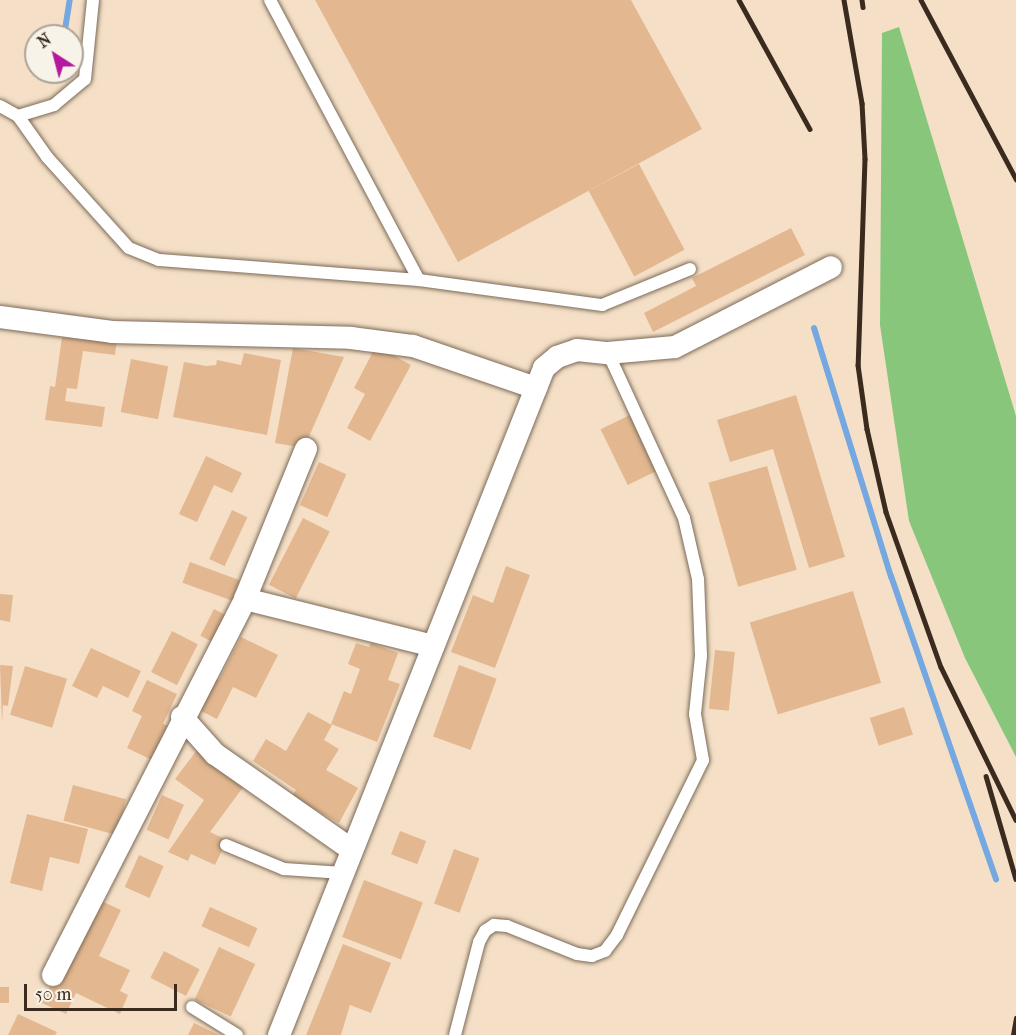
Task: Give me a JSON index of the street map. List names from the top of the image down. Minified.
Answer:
{"scale_bar":"50 m","north":"top left"}
